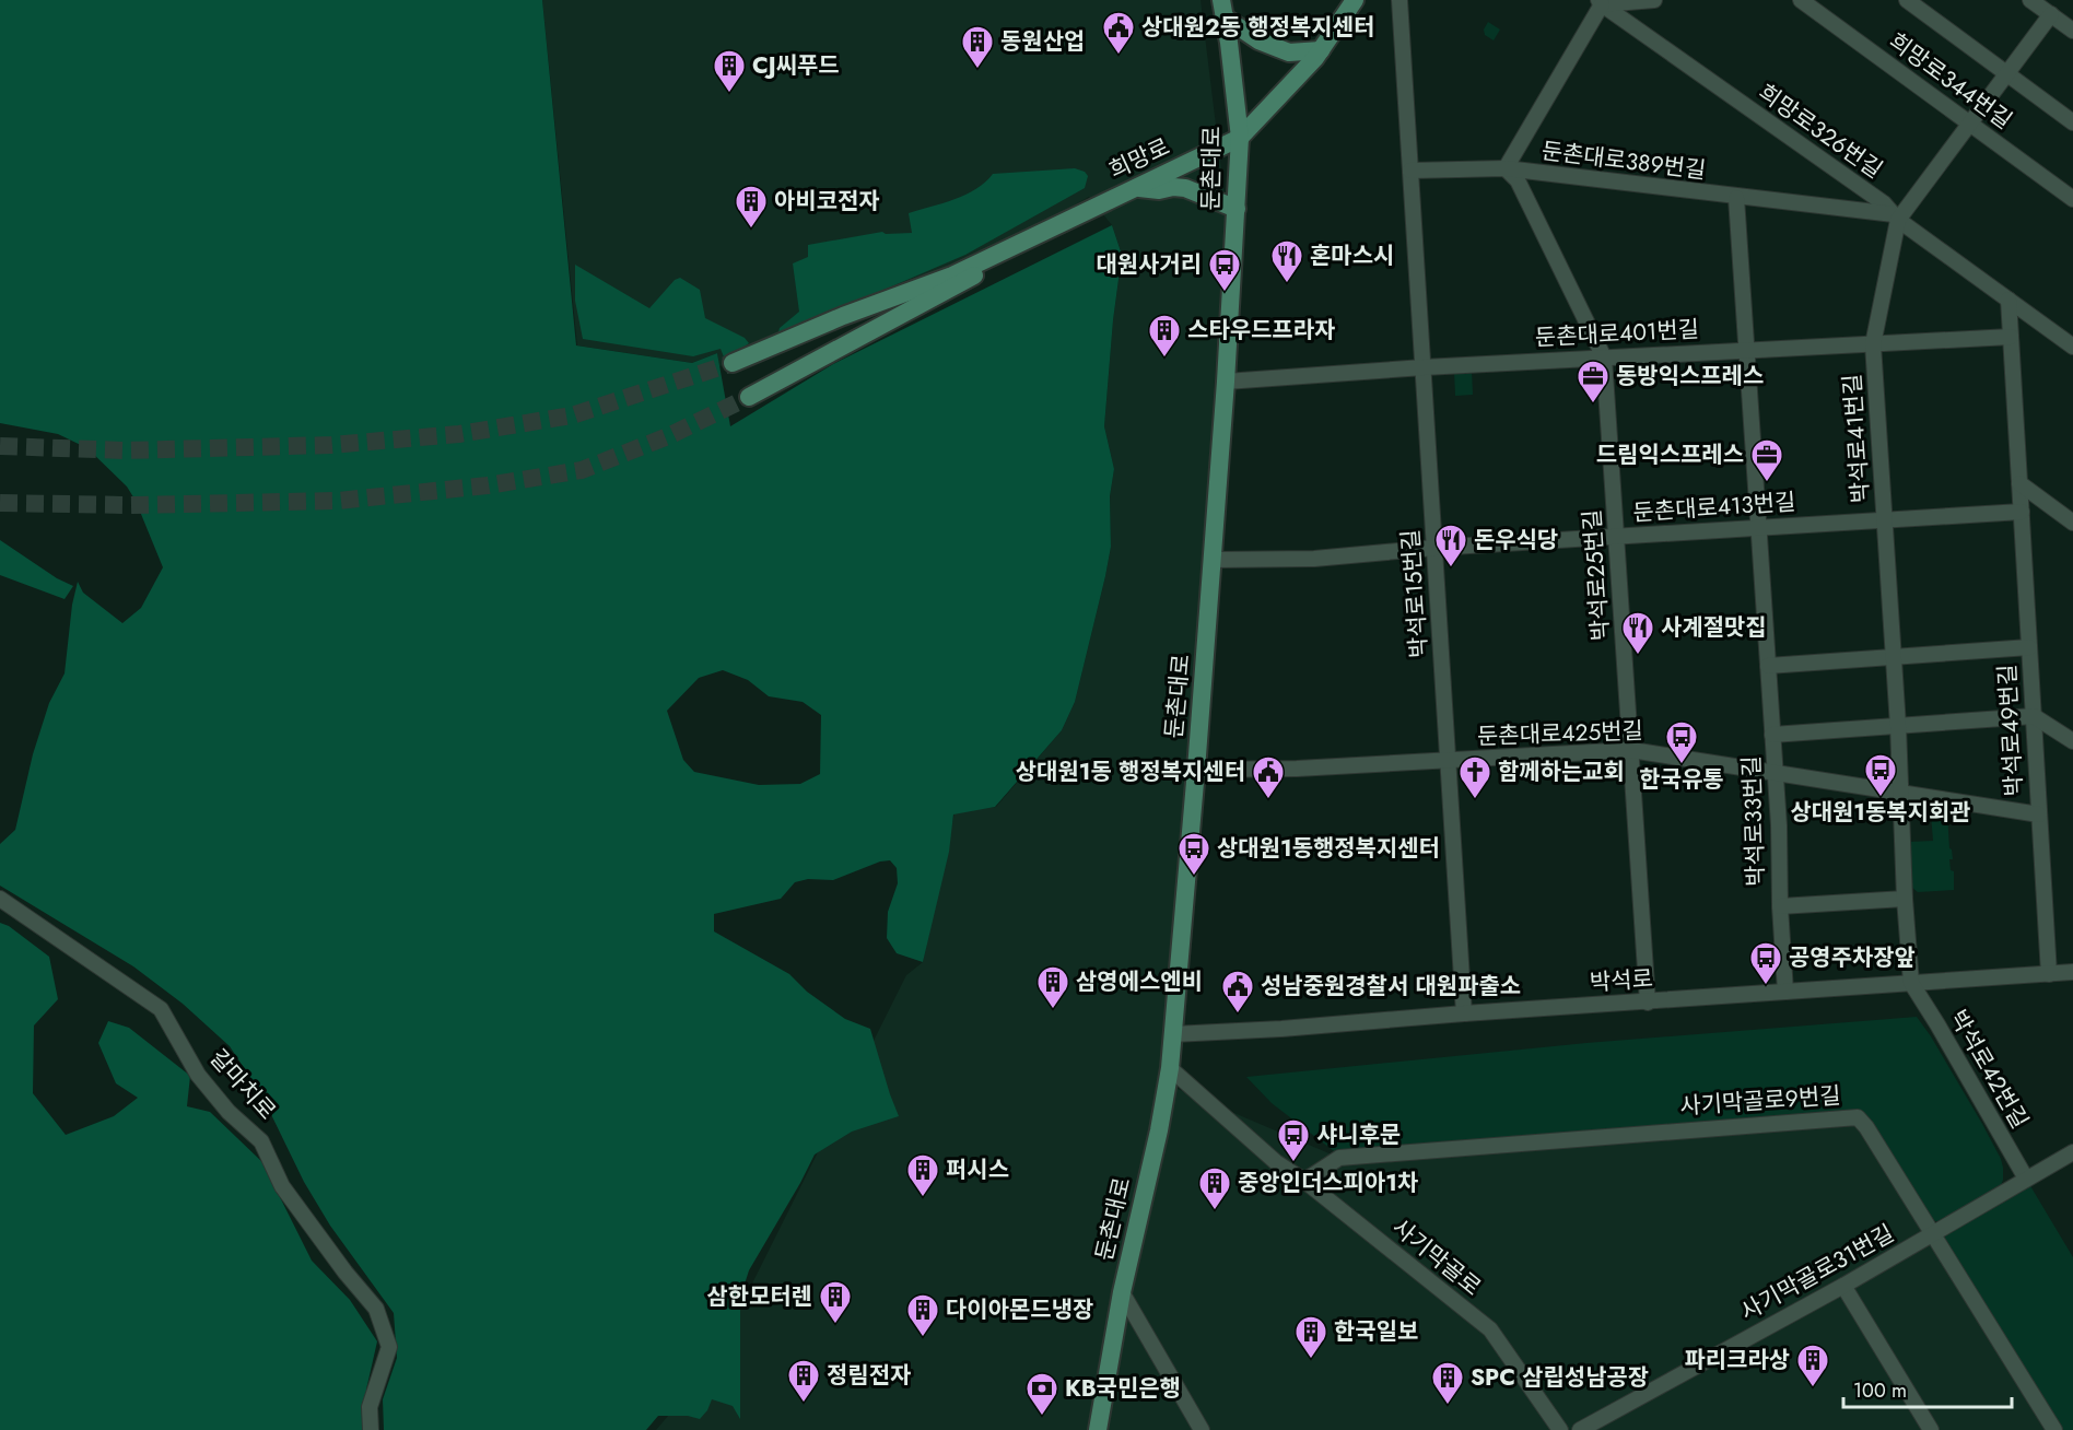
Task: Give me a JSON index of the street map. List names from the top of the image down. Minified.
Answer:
{"streets":{"main road":["희망로","둔촌대로"],"street":["희망로344번길","희망로326번길","둔촌대로389번길","둔촌대로401번길","박석로41번길","둔촌대로413번길","박석로25번길","박석로15번길","박석로49번길","둔촌대로425번길","박석로33번길","박석로","박석로42번길","갈마치로","사기막골로9번길","사기막골로","사기막골로31번길"]},"crossings":[["희망로326번길","둔촌대로389번길"],["희망로326번길","박석로41번길"],["희망로326번길","박석로49번길"],["희망로","둔촌대로"],["둔촌대로389번길","박석로41번길"],["둔촌대로389번길","박석로25번길"],["둔촌대로389번길","박석로15번길"],["둔촌대로389번길","박석로33번길"],["둔촌대로","둔촌대로401번길"],["둔촌대로","둔촌대로413번길"],["둔촌대로","둔촌대로425번길"],["둔촌대로","박석로"],["둔촌대로","사기막골로"],["둔촌대로401번길","박석로41번길"],["둔촌대로401번길","박석로25번길"],["둔촌대로401번길","박석로15번길"],["둔촌대로401번길","박석로49번길"],["둔촌대로401번길","박석로33번길"],["박석로41번길","둔촌대로413번길"],["박석로41번길","둔촌대로425번길"],["박석로41번길","박석로33번길"],["박석로41번길","박석로"],["박석로41번길","박석로42번길"],["둔촌대로413번길","박석로25번길"],["둔촌대로413번길","박석로15번길"],["둔촌대로413번길","박석로49번길"],["둔촌대로413번길","박석로33번길"],["박석로25번길","둔촌대로425번길"],["박석로25번길","박석로"],["박석로15번길","둔촌대로425번길"],["박석로15번길","박석로"],["박석로49번길","둔촌대로425번길"],["박석로49번길","박석로"],["둔촌대로425번길","박석로33번길"],["박석로33번길","박석로"],["박석로","박석로42번길"],["박석로42번길","사기막골로31번길"],["사기막골로9번길","사기막골로"],["사기막골로9번길","사기막골로31번길"]],"places":{"public building":["상대원2동 행정복지센터","상대원1동 행정복지센터","성남중원경찰서 대원파출소"],"building":["동원산업","CJ씨푸드","아비코전자","스타우드프라자","삼영에스엔비","퍼시스","중앙인더스피아1차","삼한모터렌","다이아몬드냉장","한국일보","파리크라상","정림전자","SPC 삼립성남공장"],"restaurant":["혼마스시","돈우식당","사계절맛집"],"bus stop":["대원사거리","한국유통","상대원1동복지회관","상대원1동행정복지센터","공영주차장앞","샤니후문"],"office":["동방익스프레스","드림익스프레스"],"church":["함께하는교회"],"bank":["KB국민은행"]},"scale_bar":"100 m"}
